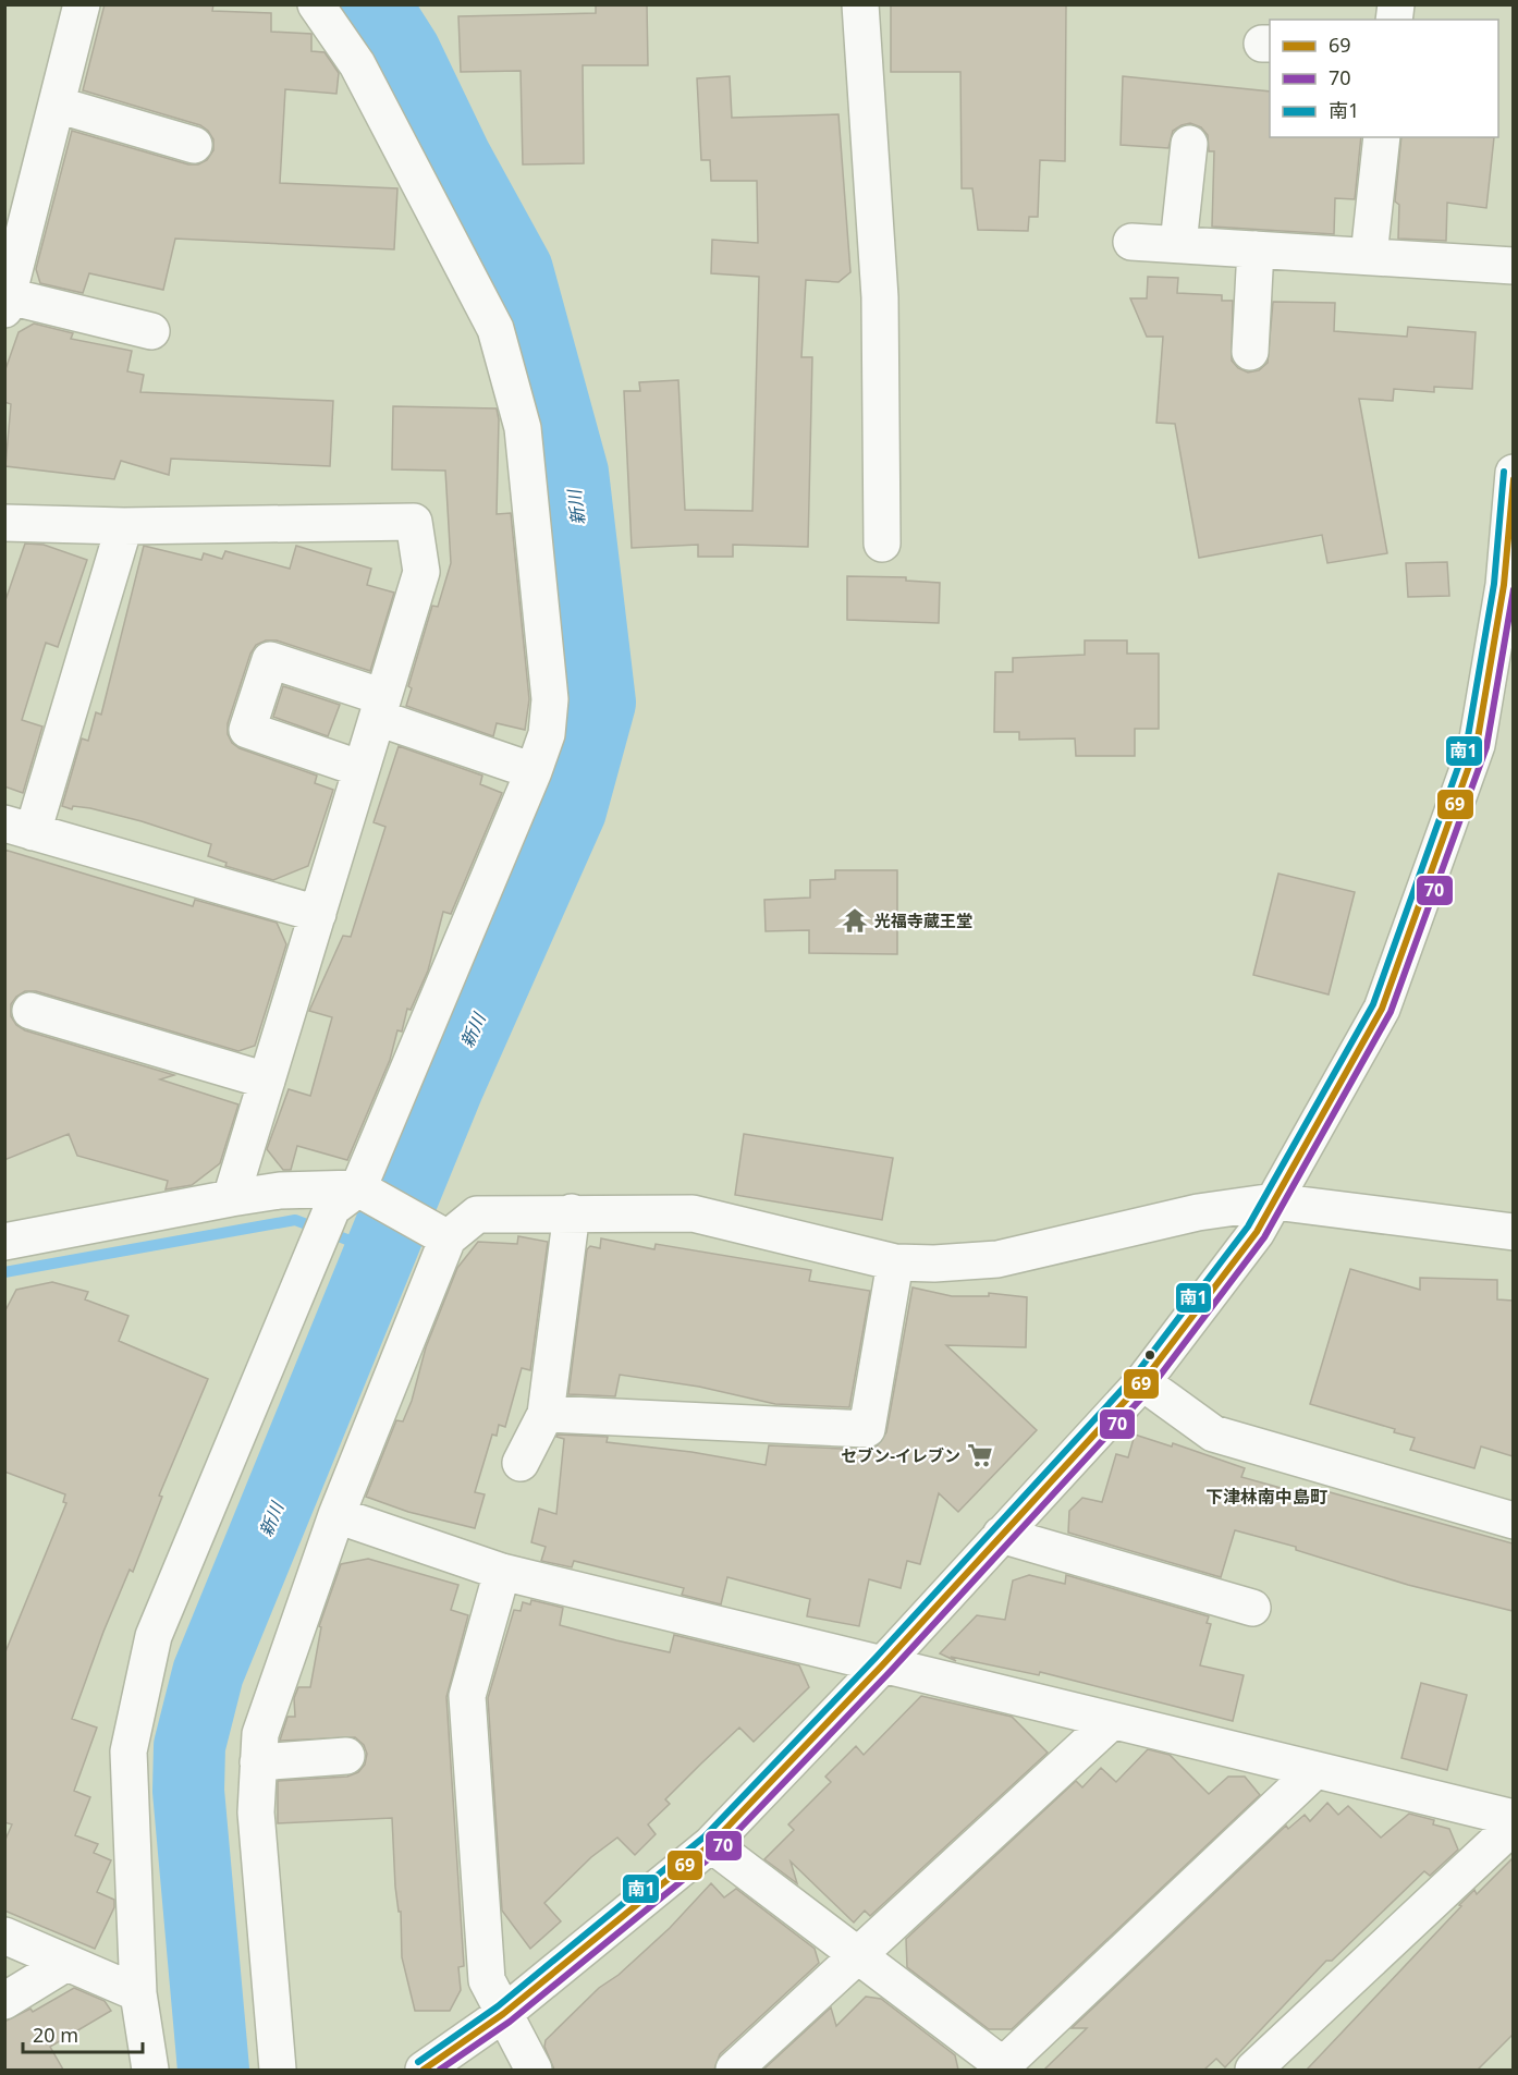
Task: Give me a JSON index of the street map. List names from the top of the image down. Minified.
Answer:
{"districts":["下津林南中島町"],"water":["新川"],"places":{"temple":["光福寺蔵王堂"],"supermarket":["セブン-イレブン"]},"lines":["transit line 南1","transit line 69","transit line 70"],"legend":["69","70","南1"],"scale_bar":"20 m"}
